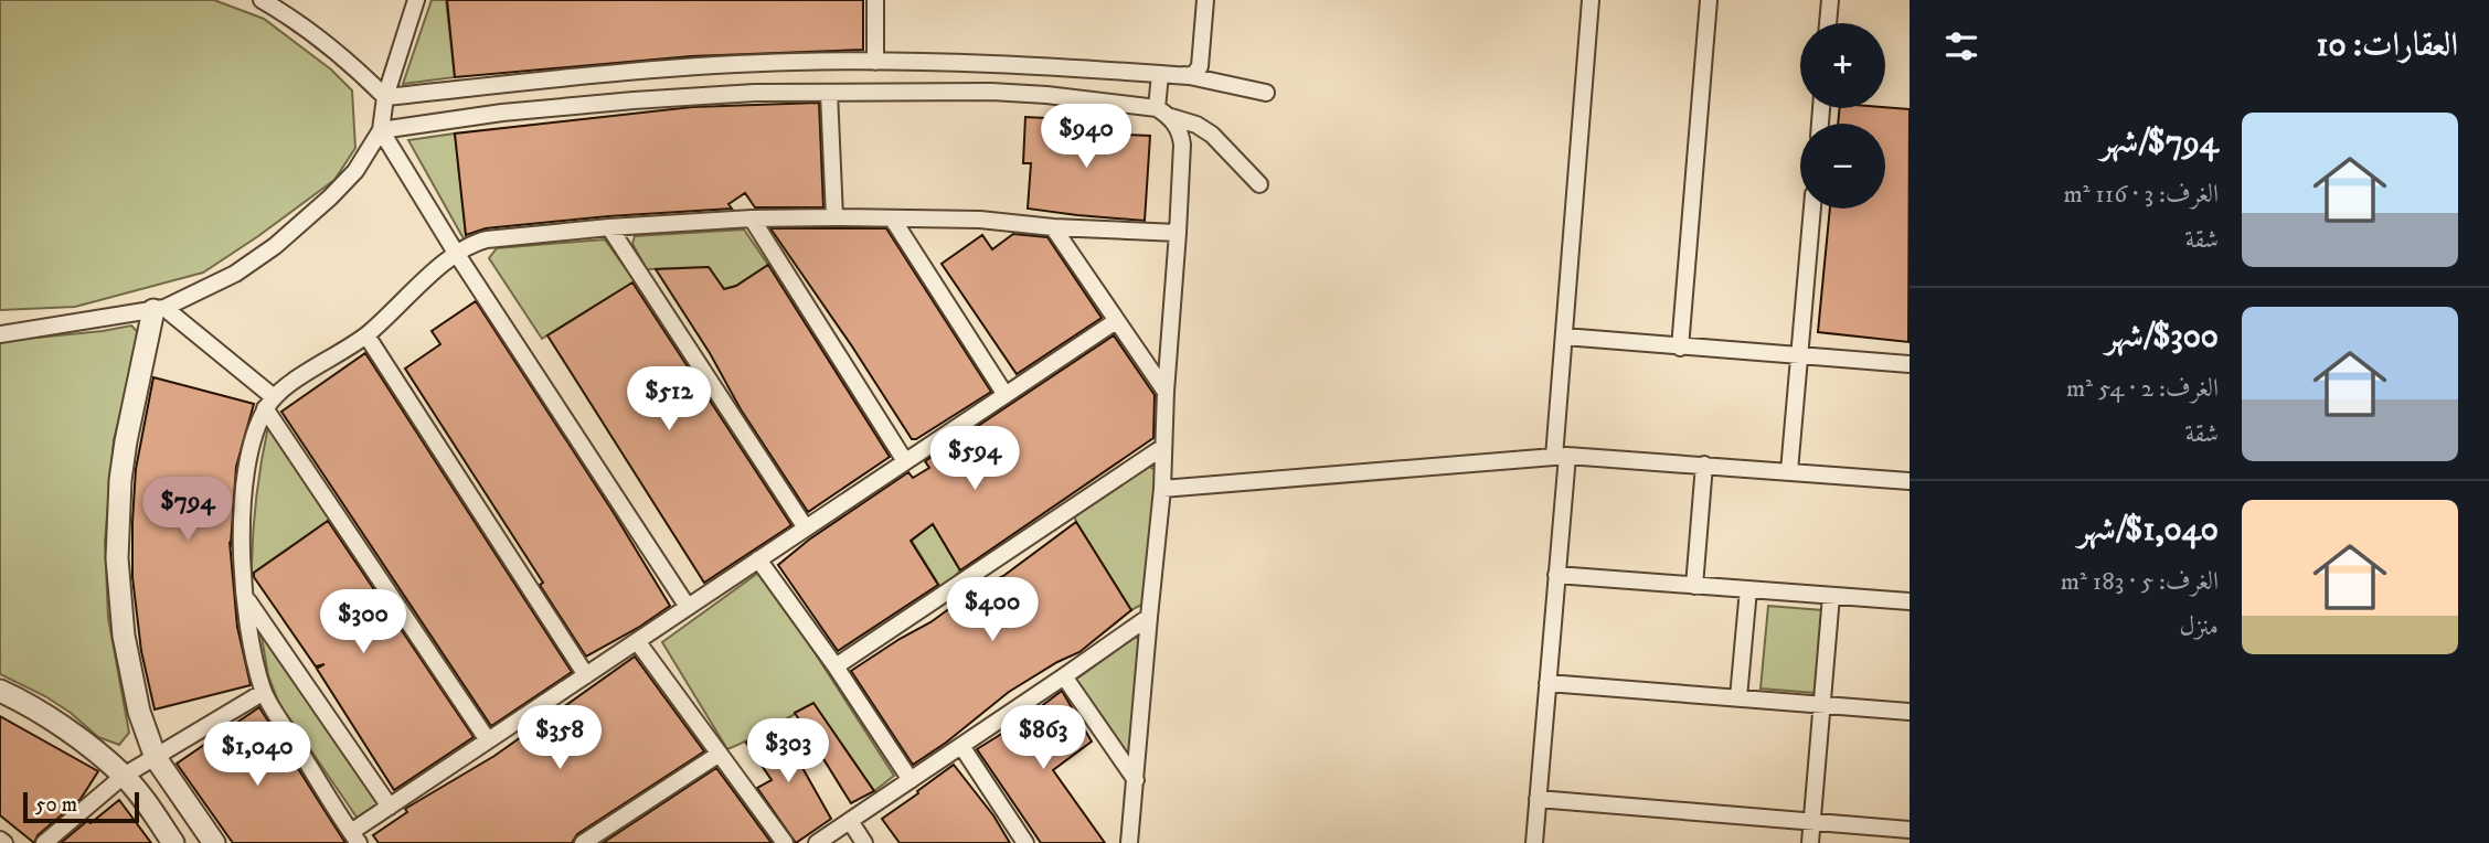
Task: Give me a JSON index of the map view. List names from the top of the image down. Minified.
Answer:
{"scale_bar":"50 m","page":{"heading":"العقارات: 10","map_buttons":["+","−"],"list":[{"name":"$794/شهر","note":"الغرف: 3 · 116 m² · شقة"},{"name":"$300/شهر","note":"الغرف: 2 · 54 m² · شقة"},{"name":"$1,040/شهر","note":"الغرف: 5 · 183 m² · منزل"}],"price":["$940","$512","$594","$794","$400","$300","$358","$863","$303","$1,040"],"scale":"50 m"}}
